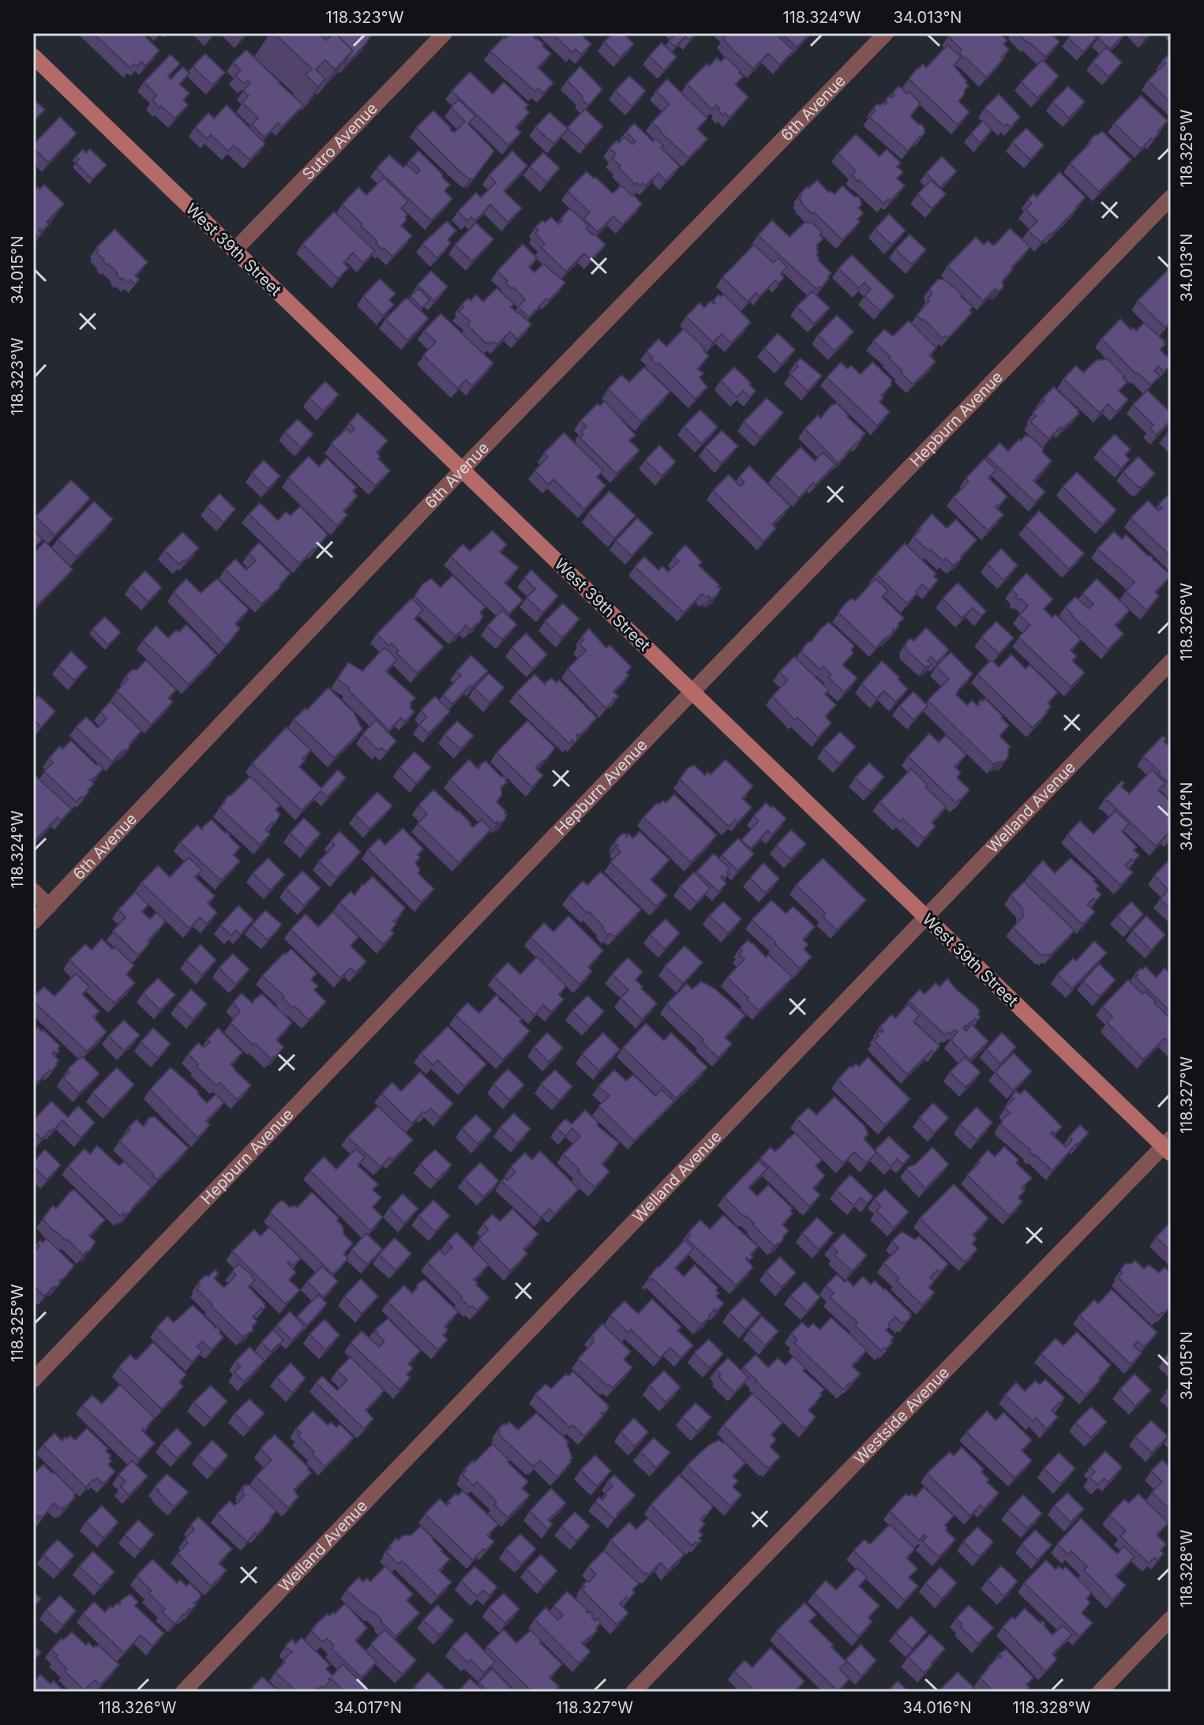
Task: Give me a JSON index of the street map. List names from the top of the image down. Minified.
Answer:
{"streets":{"street":["6th Avenue","Sutro Avenue","West 39th Street","Hepburn Avenue","Welland Avenue","Westside Avenue"]},"crossings":[["6th Avenue","West 39th Street"],["Sutro Avenue","West 39th Street"],["West 39th Street","Hepburn Avenue"],["West 39th Street","Welland Avenue"],["West 39th Street","Westside Avenue"]],"coordinates":["118.323°W","118.324°W","34.013°N","118.325°W","34.015°N","118.326°W","34.014°N","118.327°W","118.328°W","34.017°N","34.016°N"]}
